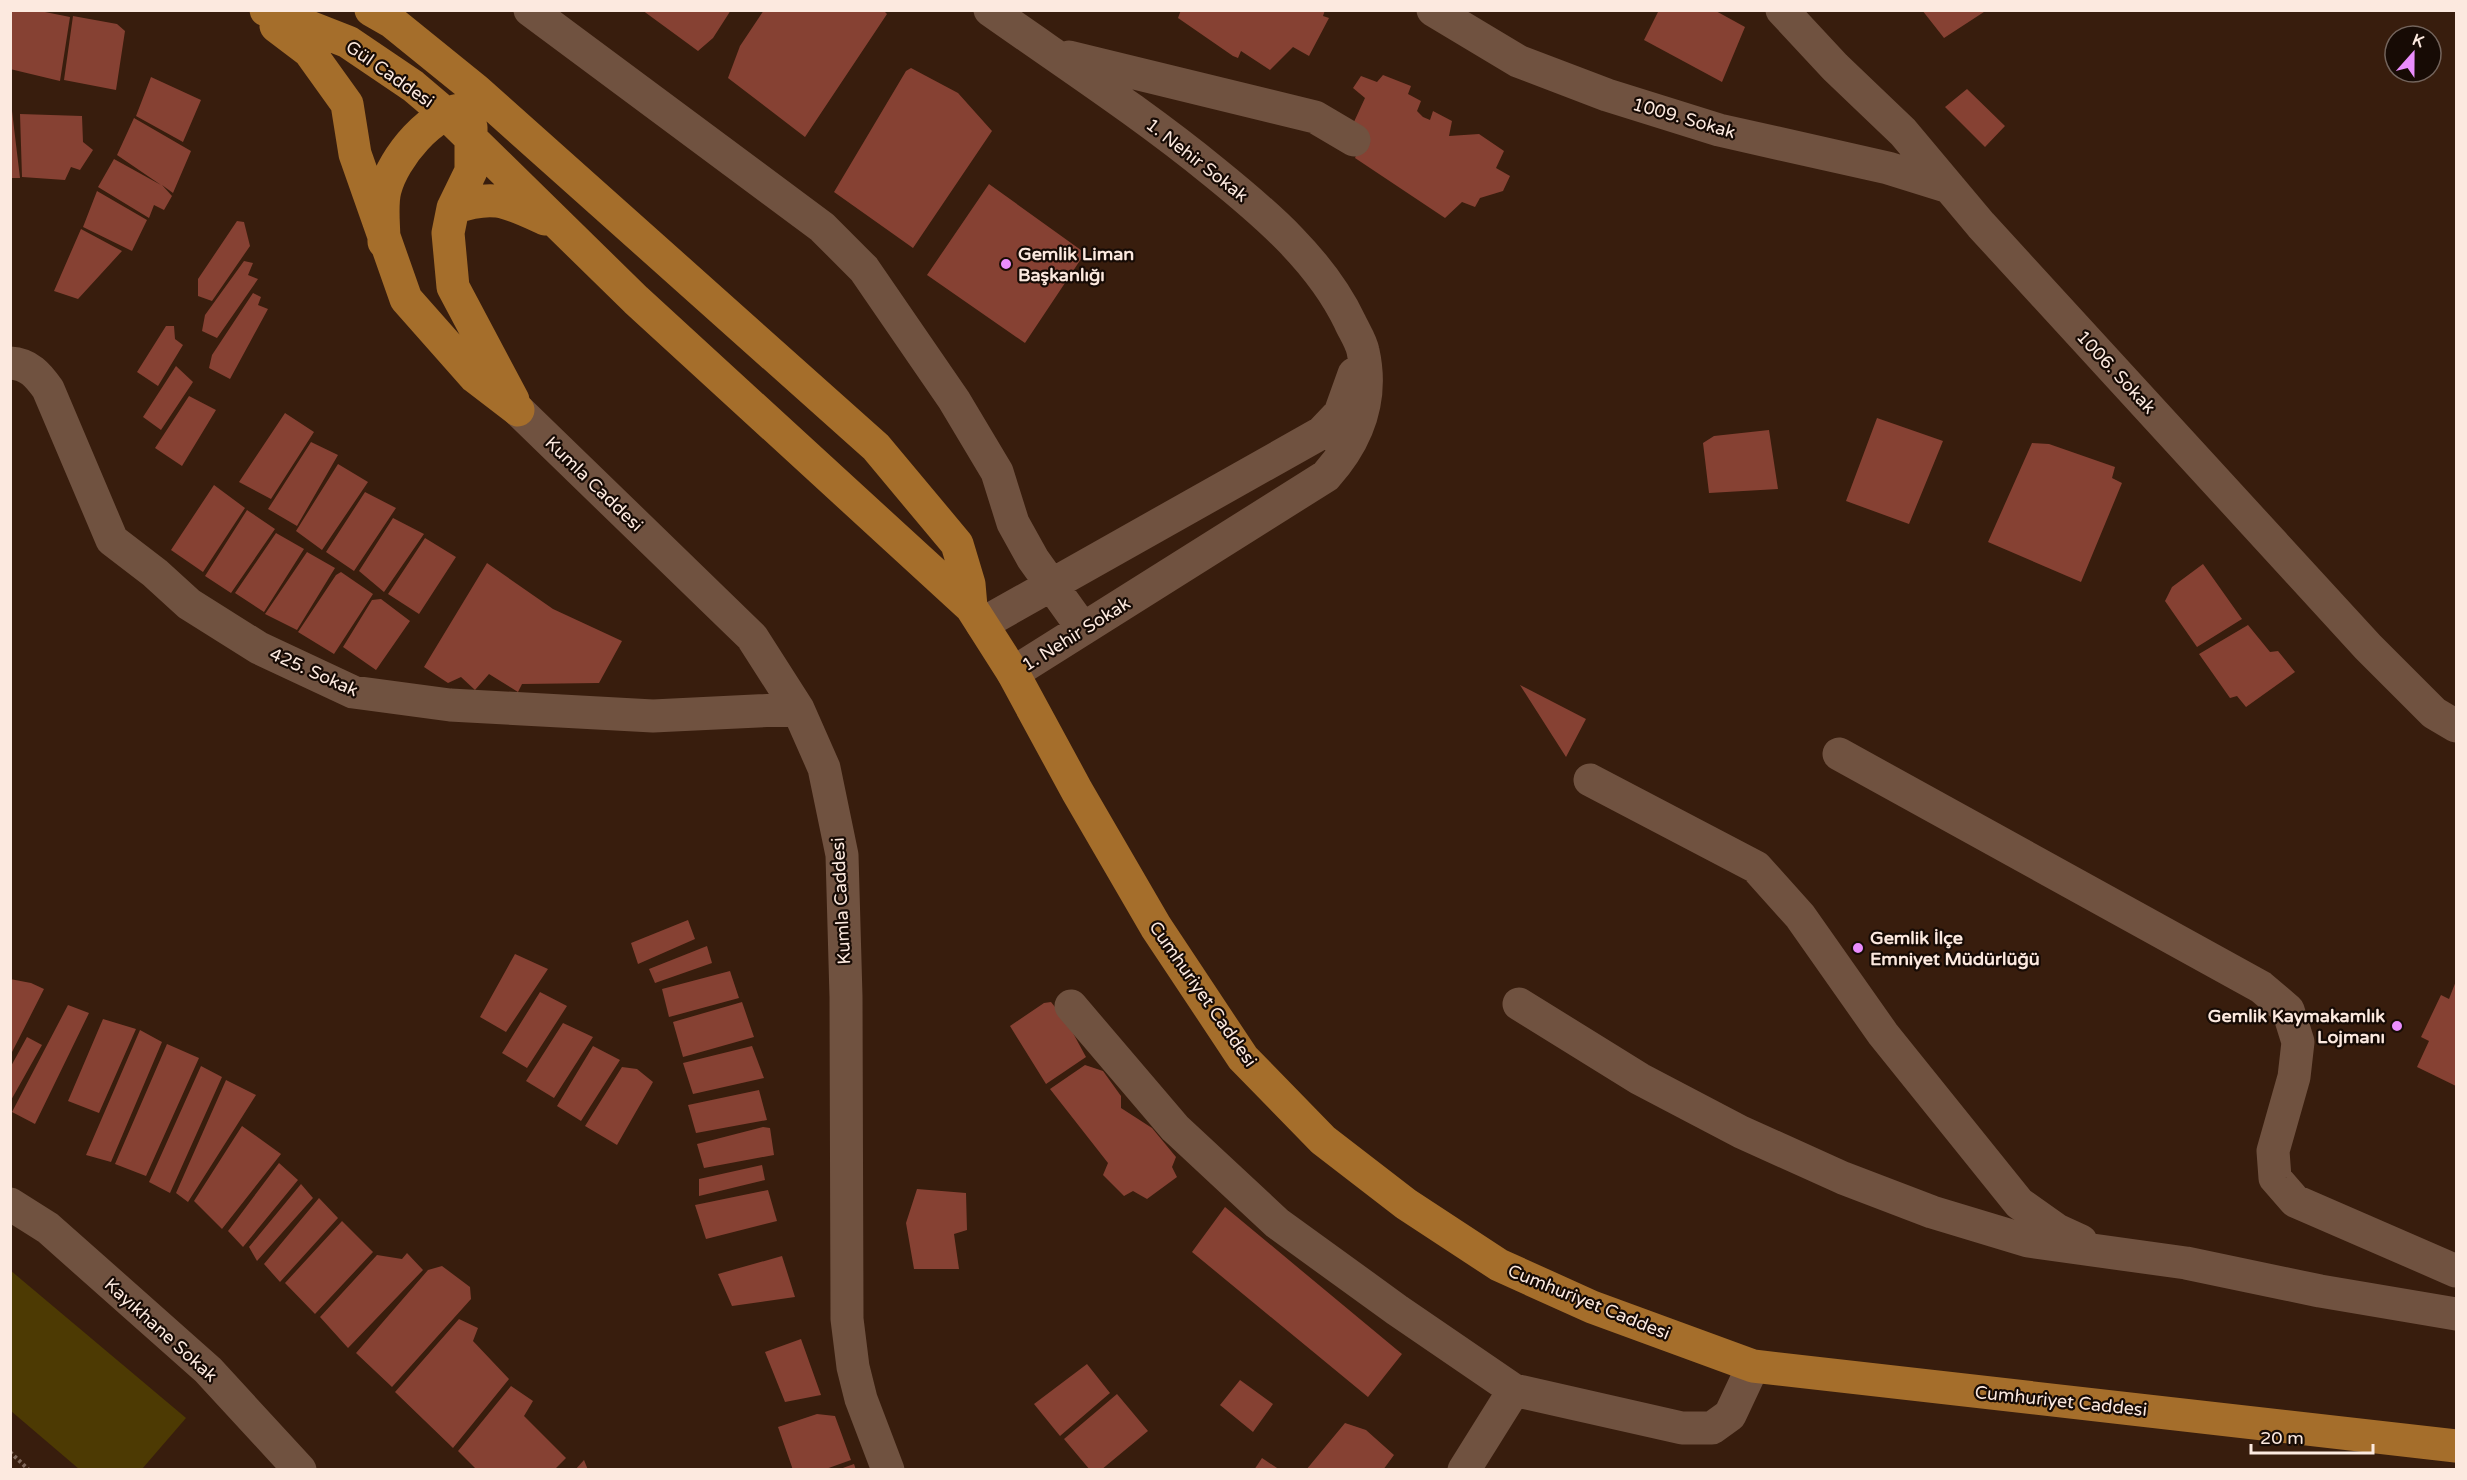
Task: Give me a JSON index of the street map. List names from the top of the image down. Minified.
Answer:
{"streets":{"main road":["Gül Caddesi","Cumhuriyet Caddesi"],"street":["1009. Sokak","1. Nehir Sokak","1006. Sokak","Kumla Caddesi","425. Sokak","Kayıkhane Sokak"]},"crossings":[["1009. Sokak","1006. Sokak"],["1. Nehir Sokak","Cumhuriyet Caddesi"],["Kumla Caddesi","425. Sokak"]],"places":["Gemlik Liman Başkanlığı","Gemlik İlçe Emniyet Müdürlüğü","Gemlik Kaymakamlık Lojmanı"],"scale_bar":"20 m","north":"top"}
